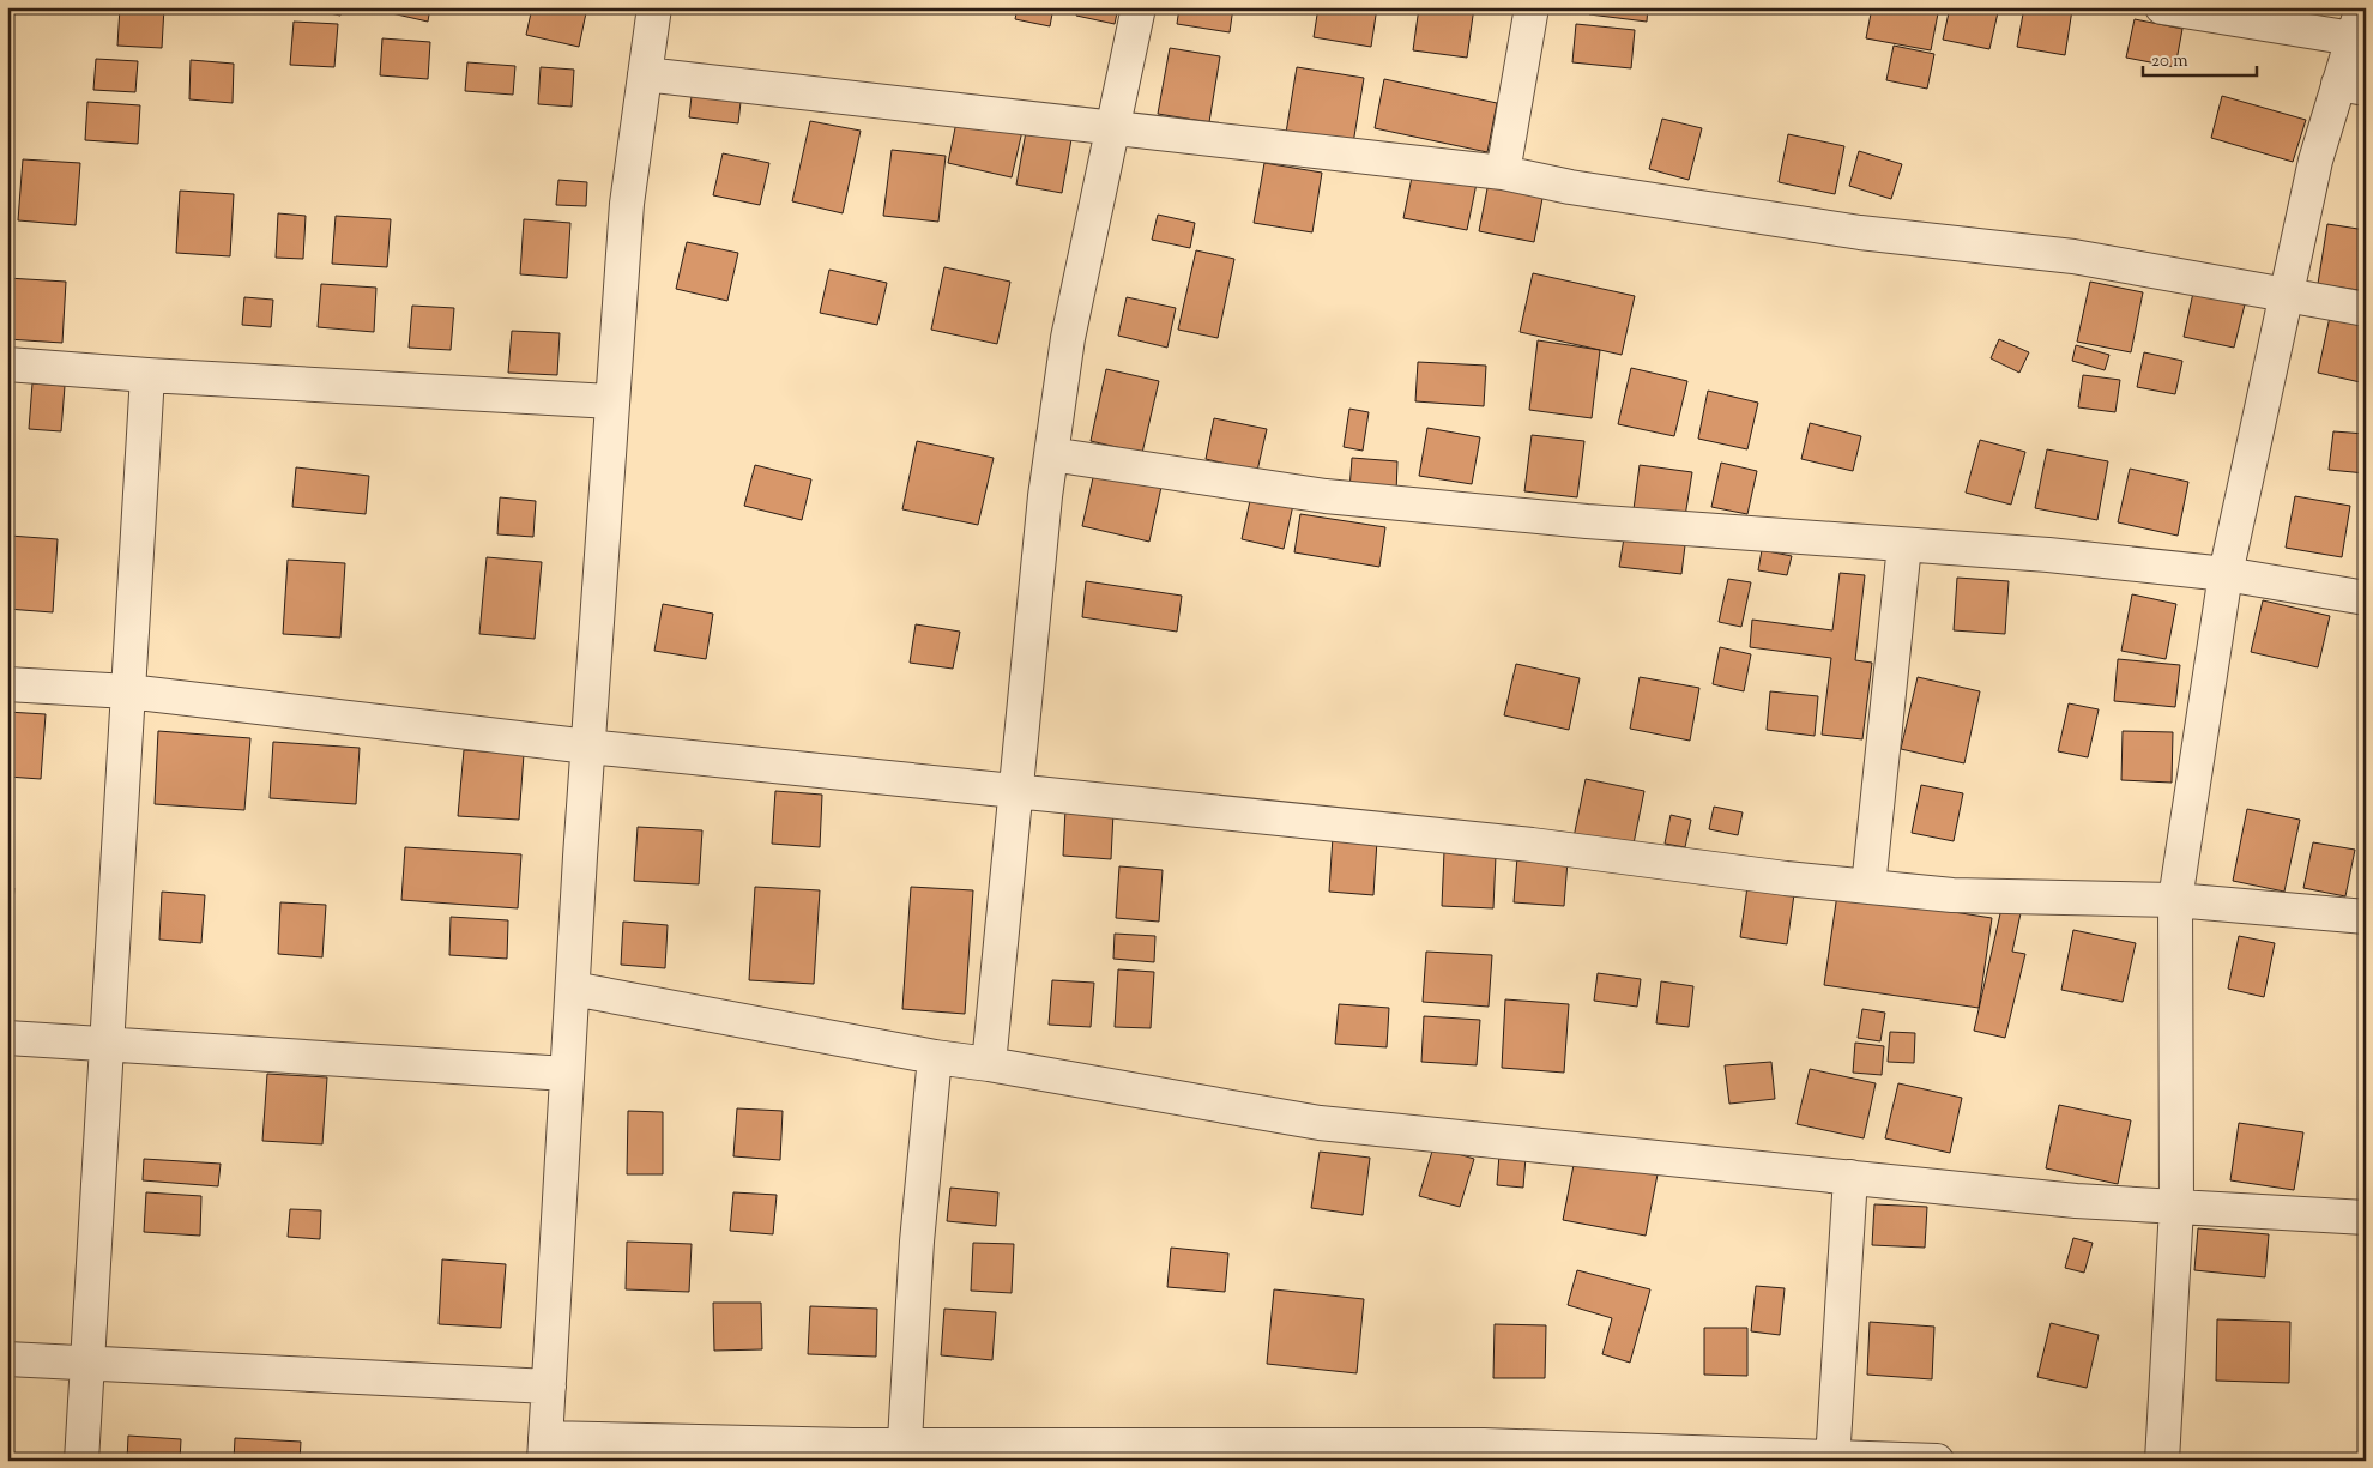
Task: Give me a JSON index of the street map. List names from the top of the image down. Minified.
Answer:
{"scale_bar":"20 m"}
